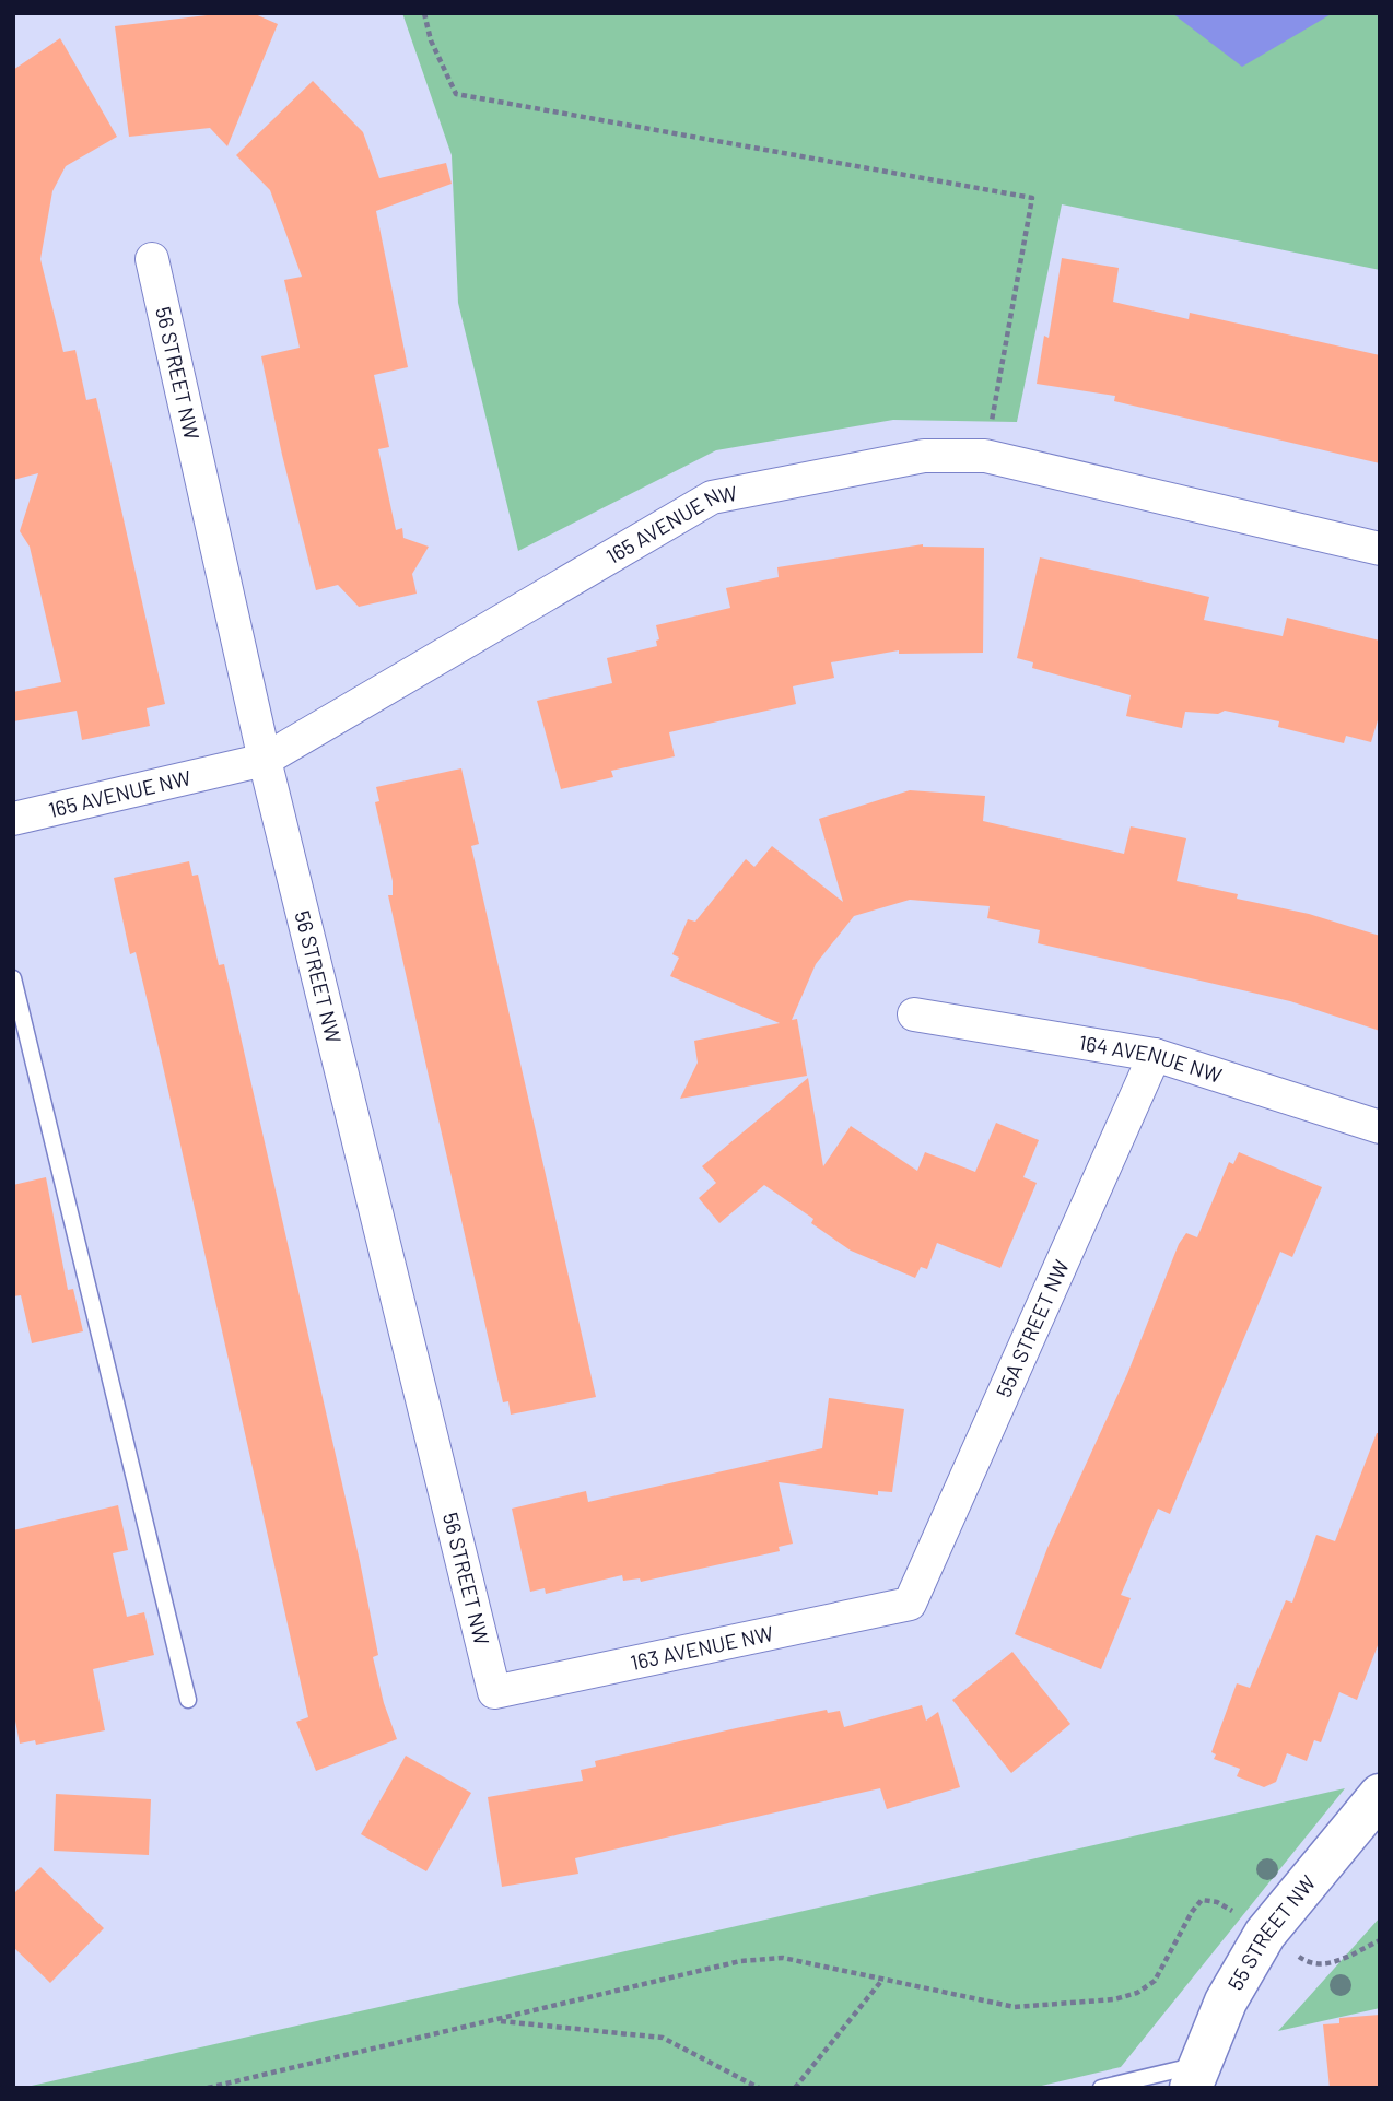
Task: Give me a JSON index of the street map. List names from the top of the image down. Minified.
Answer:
{"streets":{"street":["56 STREET NW","165 AVENUE NW","164 AVENUE NW","55A STREET NW","163 AVENUE NW","55 STREET NW"]},"crossings":[["56 STREET NW","165 AVENUE NW"],["56 STREET NW","163 AVENUE NW"],["164 AVENUE NW","55A STREET NW"],["55A STREET NW","163 AVENUE NW"]]}
